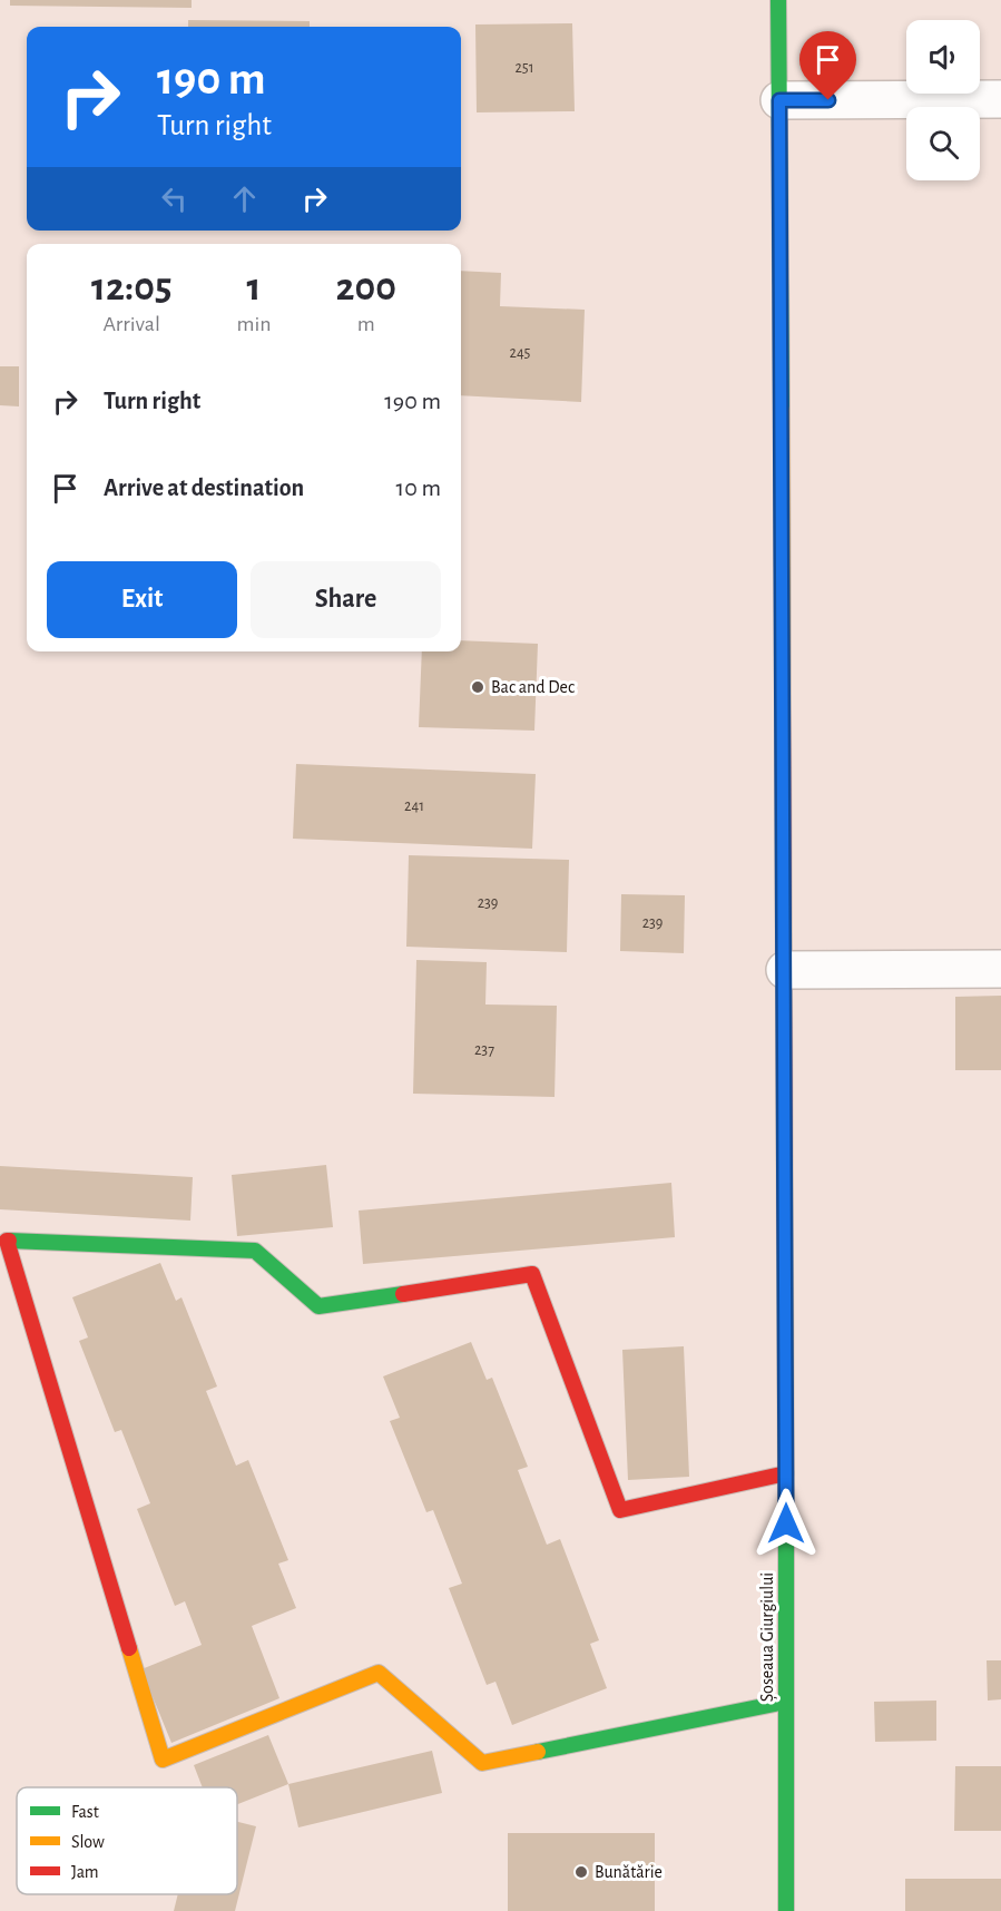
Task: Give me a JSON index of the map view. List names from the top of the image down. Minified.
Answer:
{"streets":{"street":["Șoseaua Giurgiului"]},"places":["Bac and Dec","Bunătărie"],"house_numbers":["251","245","241","239","239","237"],"legend":["Fast","Slow","Jam"],"page":{"turn":["190 m","Turn right"],"eta":["12:05","Arrival","1","min","200","m"],"list":[{"name":"Turn right","value":"190 m"},{"name":"Arrive at destination","value":"10 m"}],"buttons":["Exit","Share"]}}
